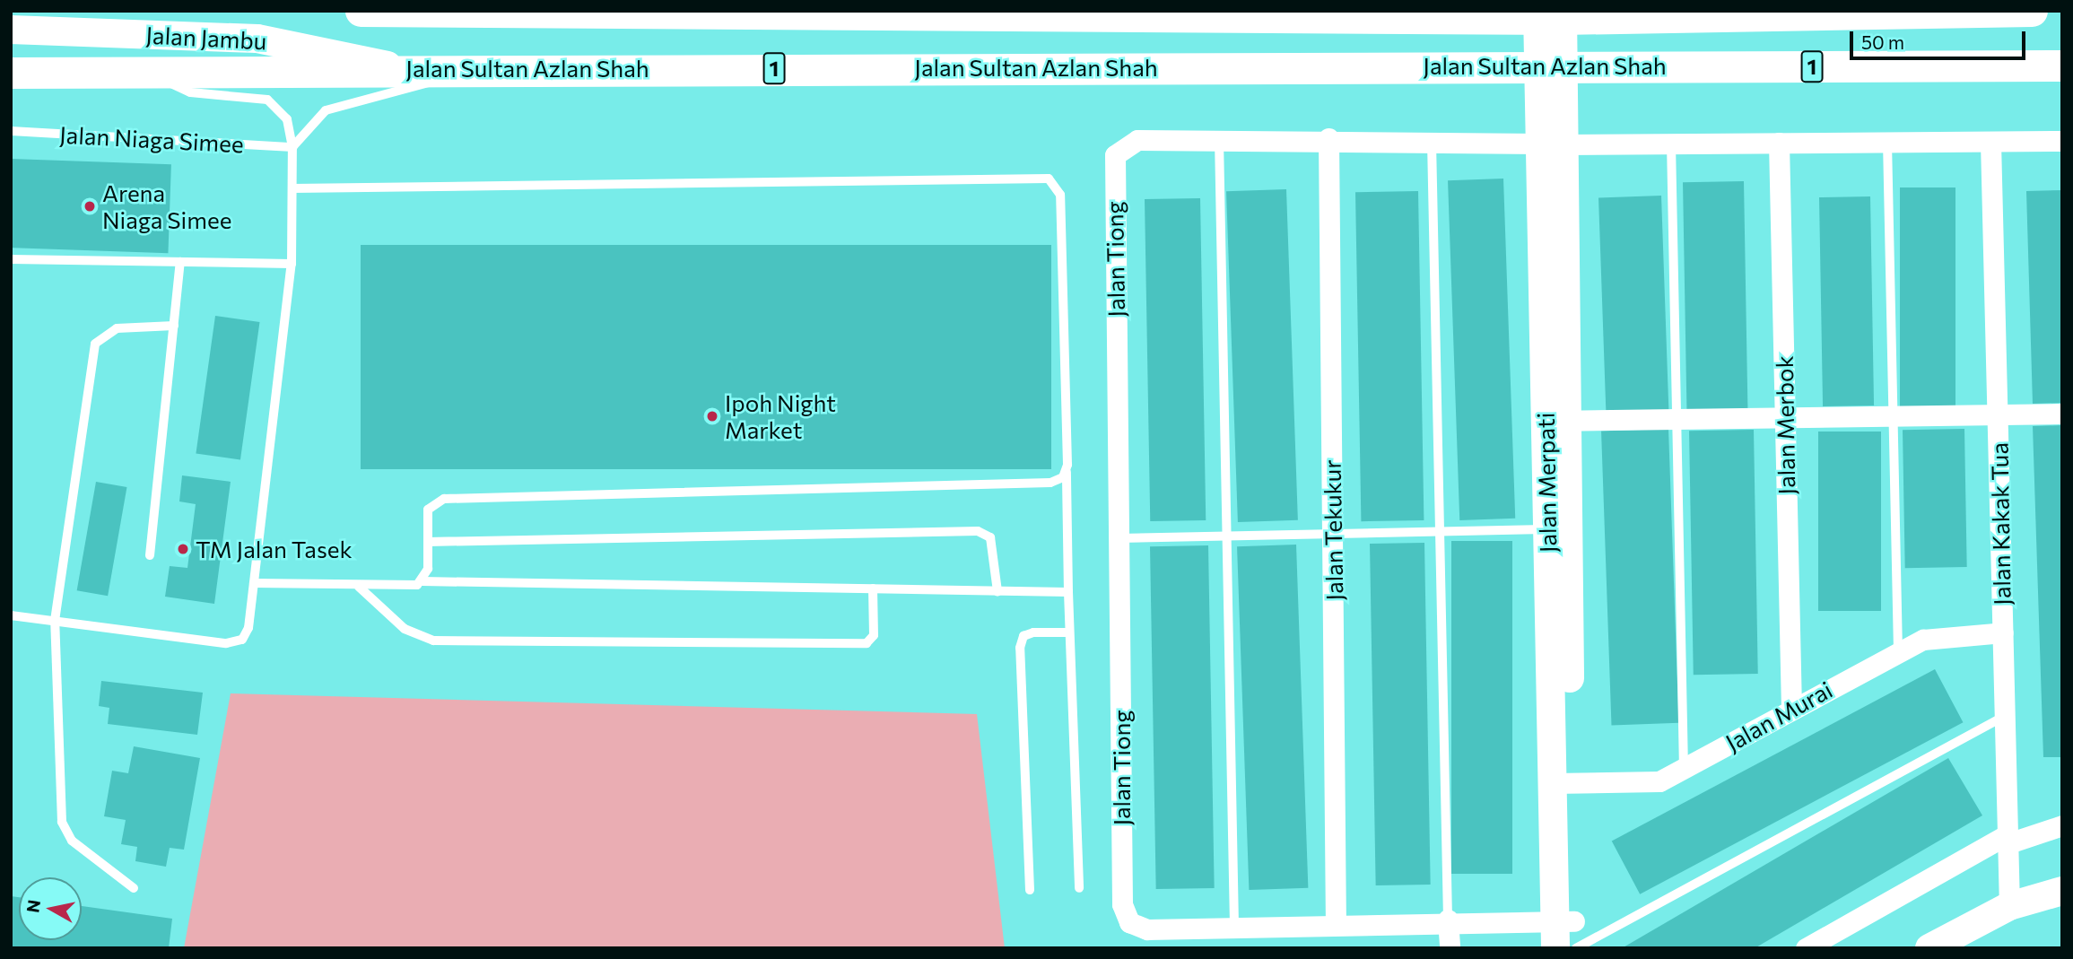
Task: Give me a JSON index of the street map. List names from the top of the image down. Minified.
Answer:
{"streets":{"main road":["Jalan Jambu","Jalan Sultan Azlan Shah","1","Jalan Merpati"],"street":["Jalan Tiong","Jalan Merbok","Jalan Kakak Tua","Jalan Tekukur","Jalan Murai"],"lane":["Jalan Niaga Simee"]},"crossings":[["Jalan Jambu","Jalan Sultan Azlan Shah"],["Jalan Sultan Azlan Shah","Jalan Merpati"],["Jalan Tiong","Jalan Merpati"],["Jalan Tiong","Jalan Tekukur"],["Jalan Merbok","Jalan Murai"],["Jalan Merpati","Jalan Murai"],["Jalan Kakak Tua","Jalan Murai"]],"places":["Arena Niaga Simee","Ipoh Night Market","TM Jalan Tasek"],"scale_bar":"50 m","north":"left"}
